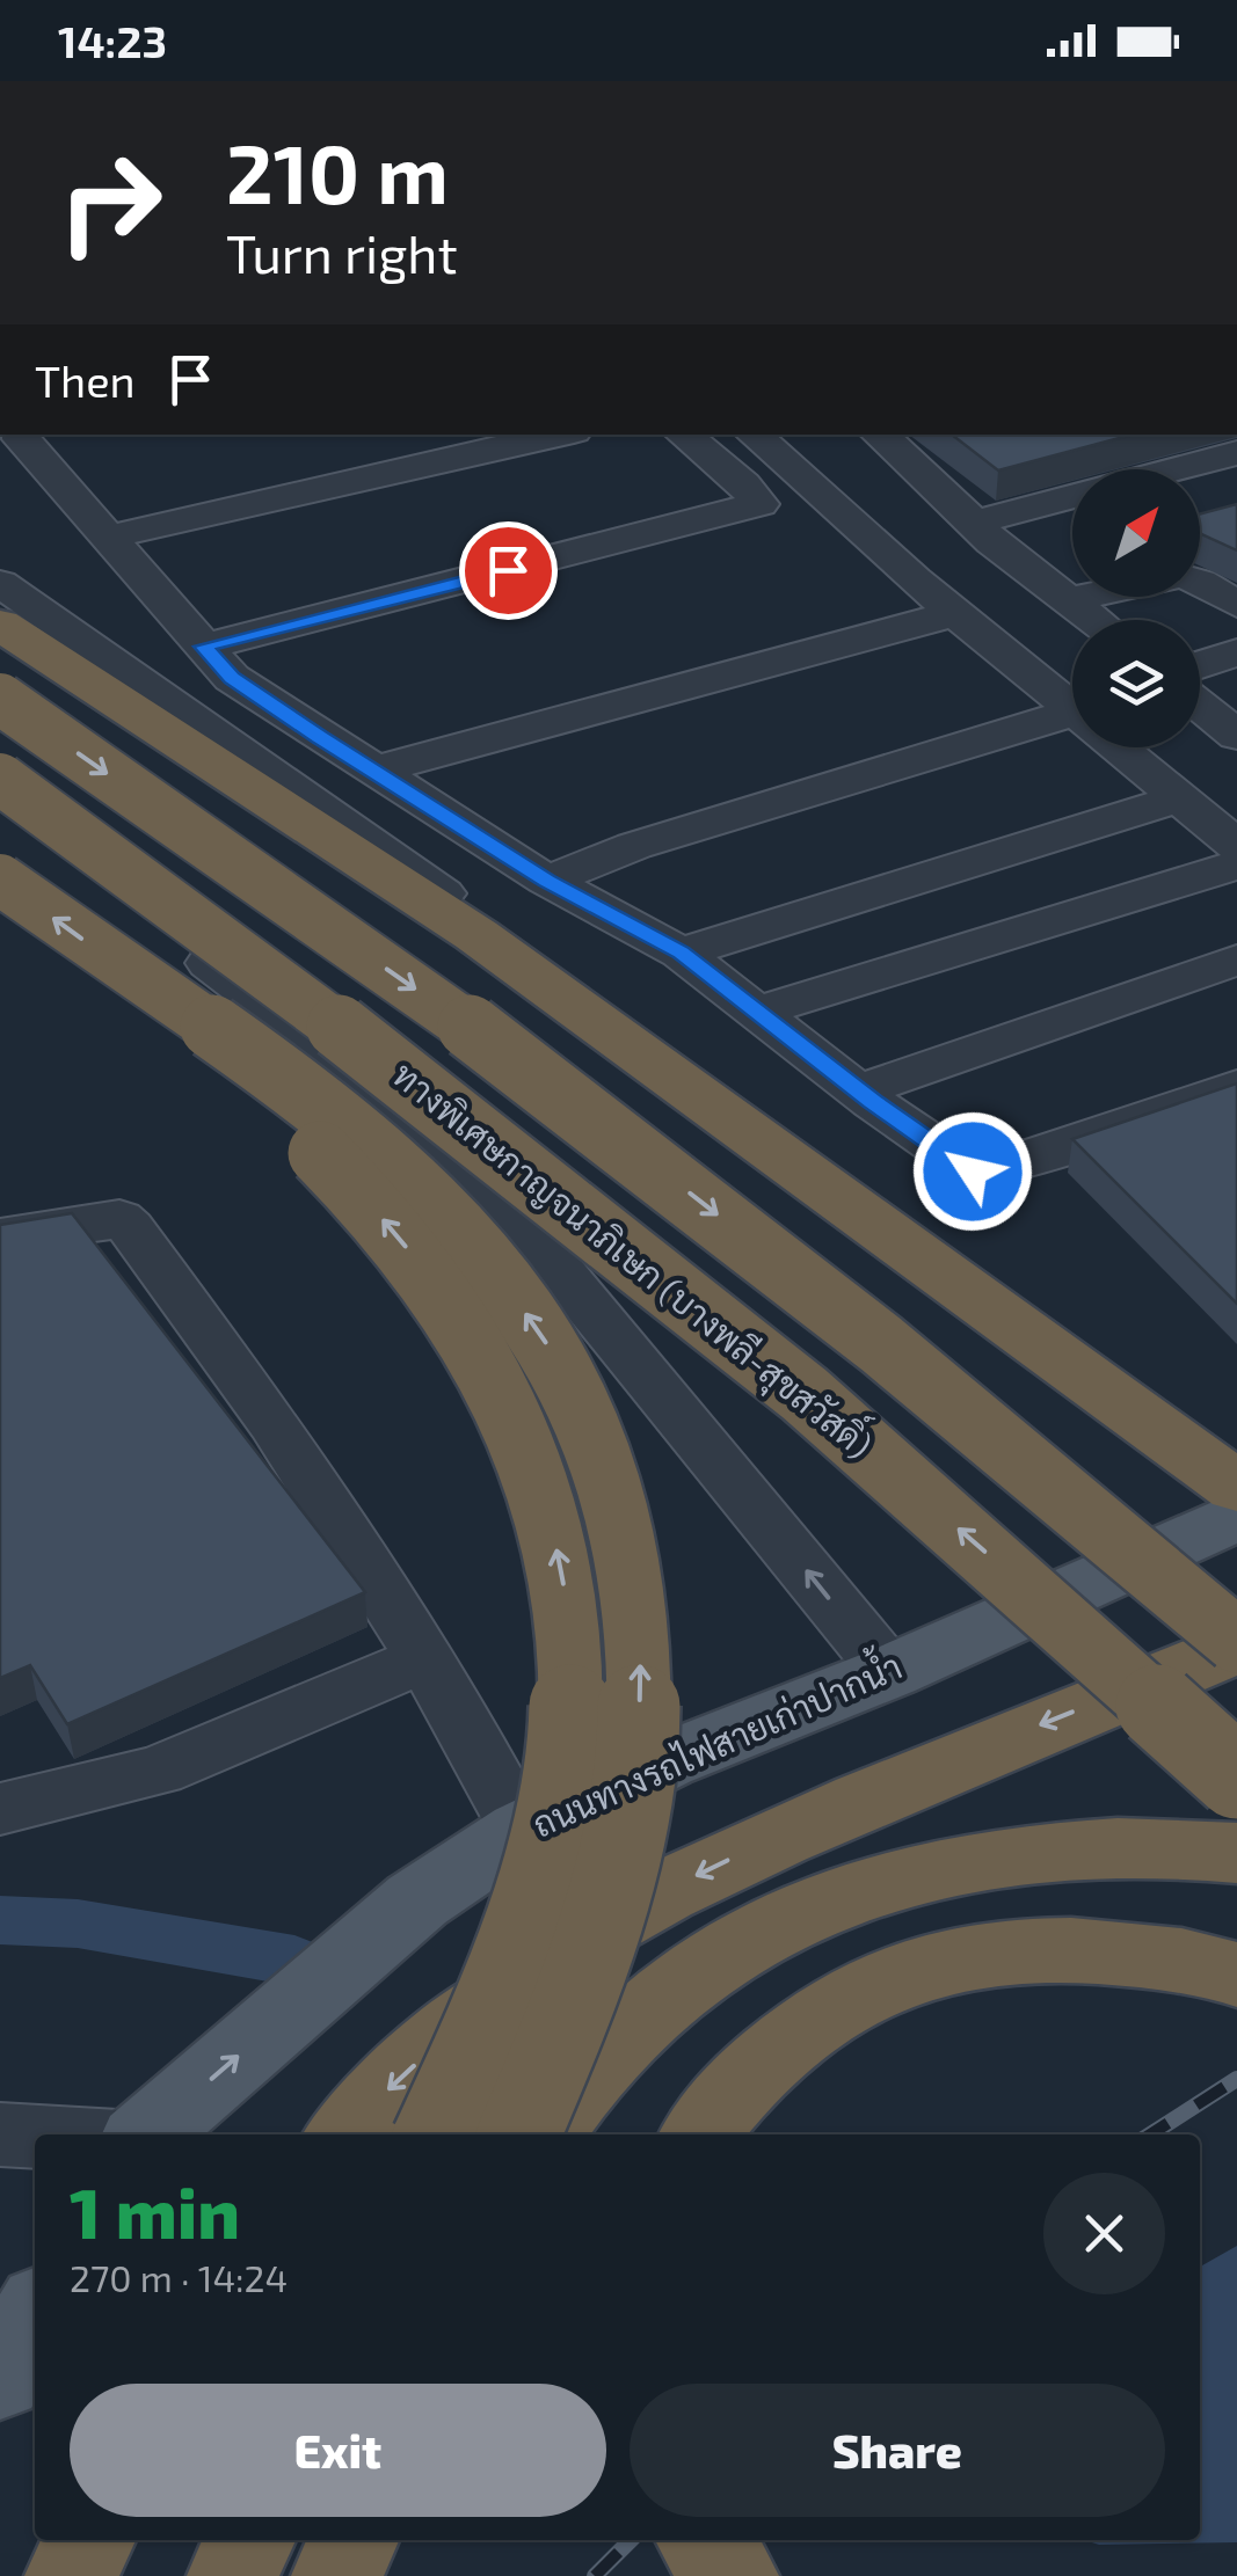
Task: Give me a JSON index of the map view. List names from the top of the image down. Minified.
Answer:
{"streets":{"highway":["ทางพิเศษกาญจนาภิเษก (บางพลี-สุขสวัสดิ์)"],"main road":["ถนนทางรถไฟสายเก่าปากน้ำ"]},"one_way":["ถนนทางรถไฟสายเก่าปากน้ำ"],"north":"top right","page":{"status":"14:23","turn":["210 m","Turn right"],"then":"Then","heading":["1 min","270 m · 14:24"],"buttons":["Exit","Share"]}}
